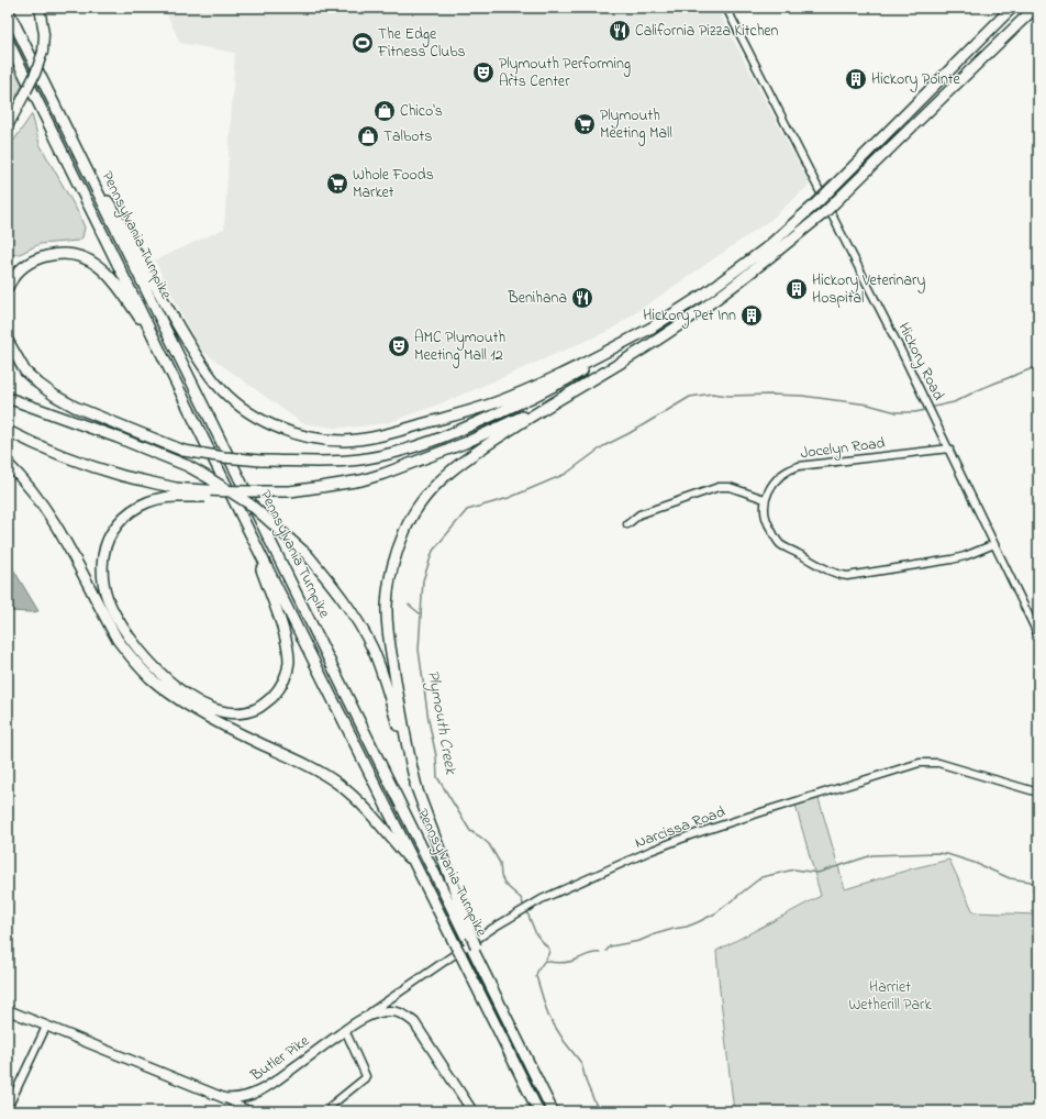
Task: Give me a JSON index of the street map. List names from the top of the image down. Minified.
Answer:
{"streets":{"highway":["Pennsylvania Turnpike"],"main road":["Butler Pike"],"street":["Hickory Road","Jocelyn Road","Narcissa Road"]},"crossings":[["Hickory Road","Jocelyn Road"],["Narcissa Road","Butler Pike"]],"water":["Plymouth Creek"],"parks":["Harriet Wetherill Park"],"places":{"restaurant":["California Pizza Kitchen","Benihana"],"sports":["The Edge Fitness Clubs"],"theatre":["Plymouth Performing Arts Center","AMC Plymouth Meeting Mall 12"],"building":["Hickory Pointe","Hickory Veterinary Hospital","Hickory Pet Inn"],"shop":["Chico's","Talbots"],"supermarket":["Plymouth Meeting Mall","Whole Foods Market"]}}
